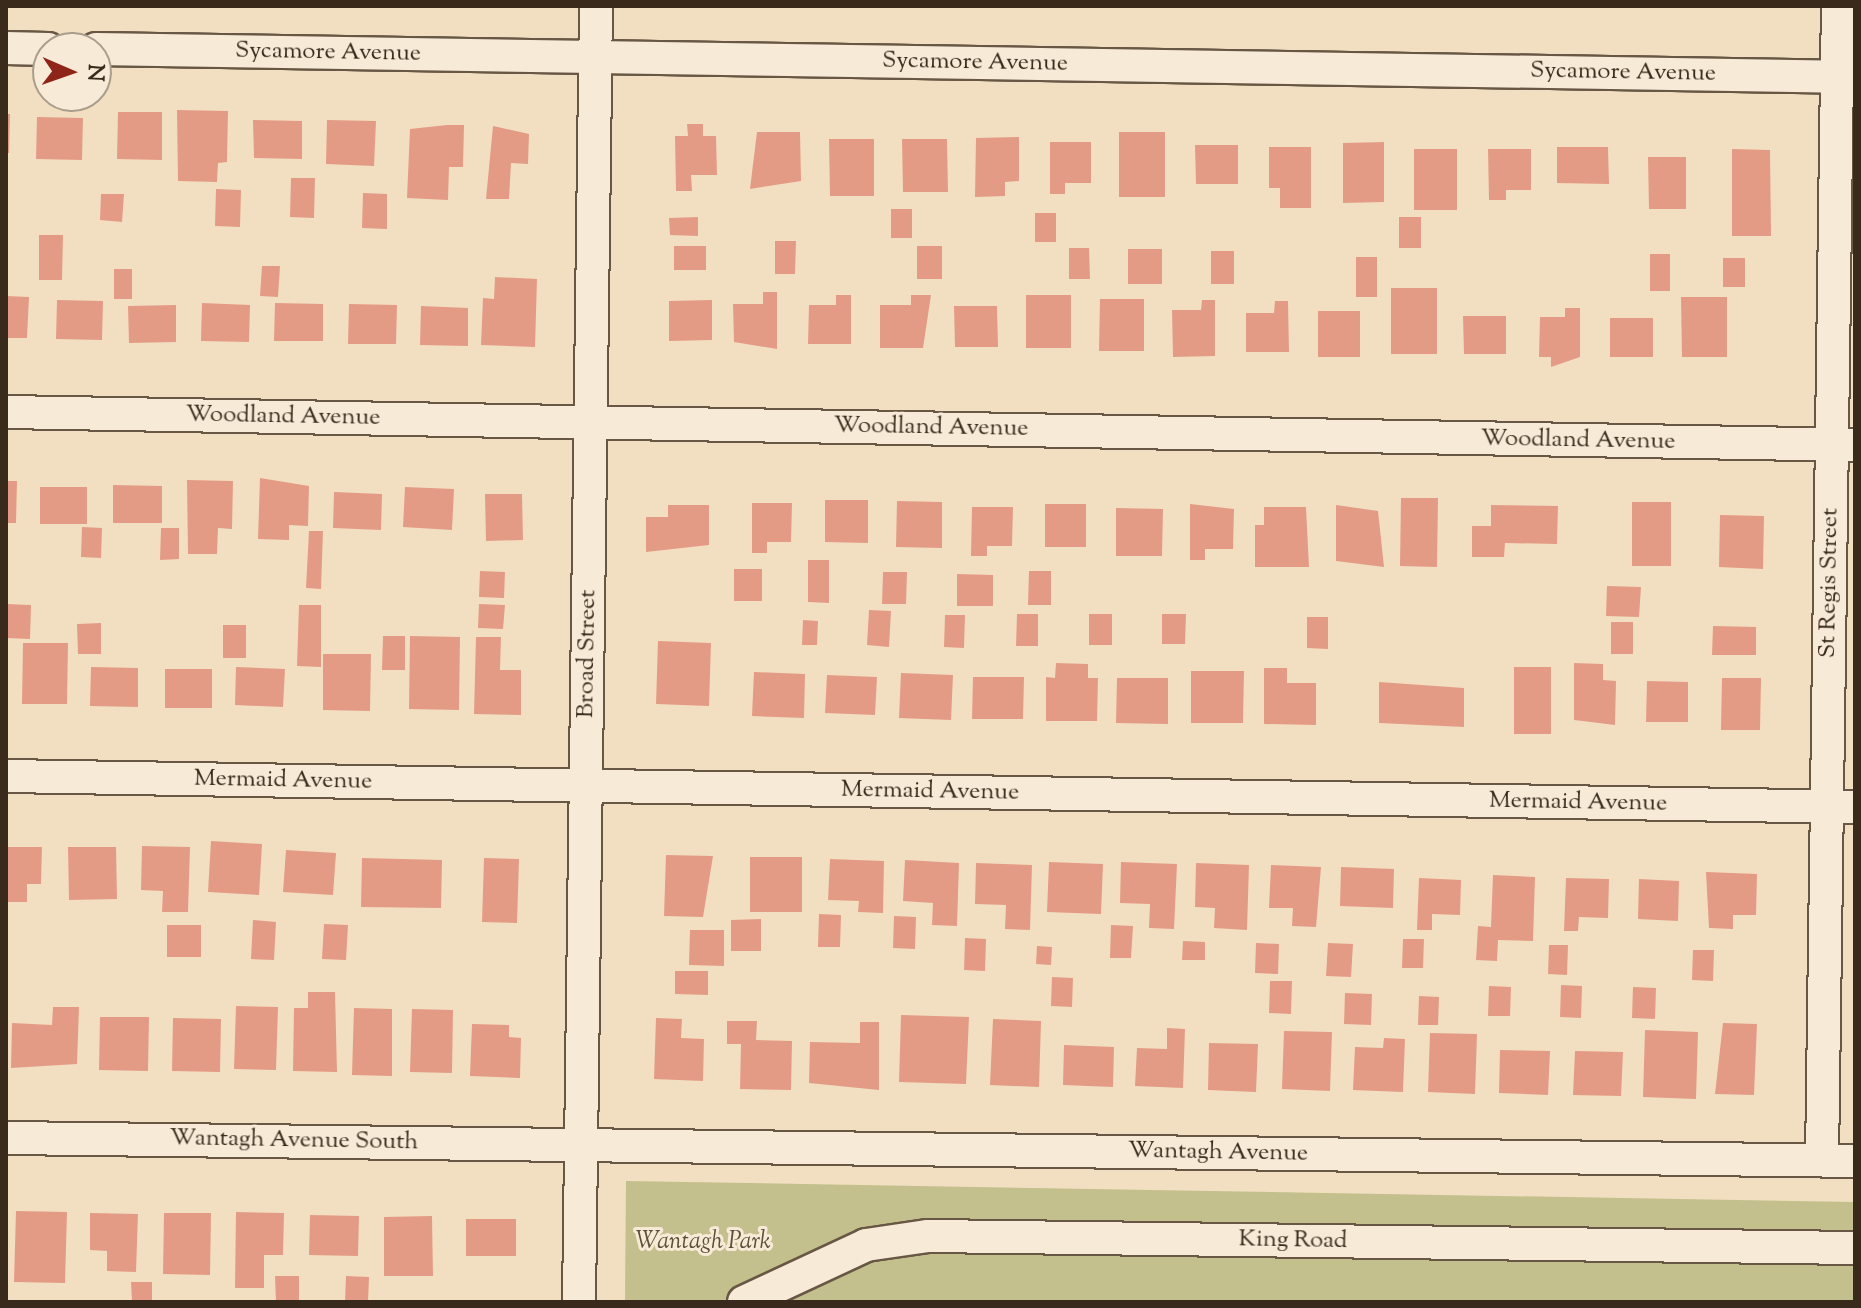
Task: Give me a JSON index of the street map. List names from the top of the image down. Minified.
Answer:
{"streets":{"street":["Sycamore Avenue","Woodland Avenue","St Regis Street","Broad Street","Mermaid Avenue","Wantagh Avenue South","Wantagh Avenue","King Road"]},"crossings":[["Sycamore Avenue","St Regis Street"],["Sycamore Avenue","Broad Street"],["Woodland Avenue","St Regis Street"],["Woodland Avenue","Broad Street"],["St Regis Street","Mermaid Avenue"],["St Regis Street","Wantagh Avenue"],["Broad Street","Mermaid Avenue"],["Broad Street","Wantagh Avenue South"],["Broad Street","Wantagh Avenue"],["Wantagh Avenue South","Wantagh Avenue"]],"parks":["Wantagh Park"],"north":"right"}
